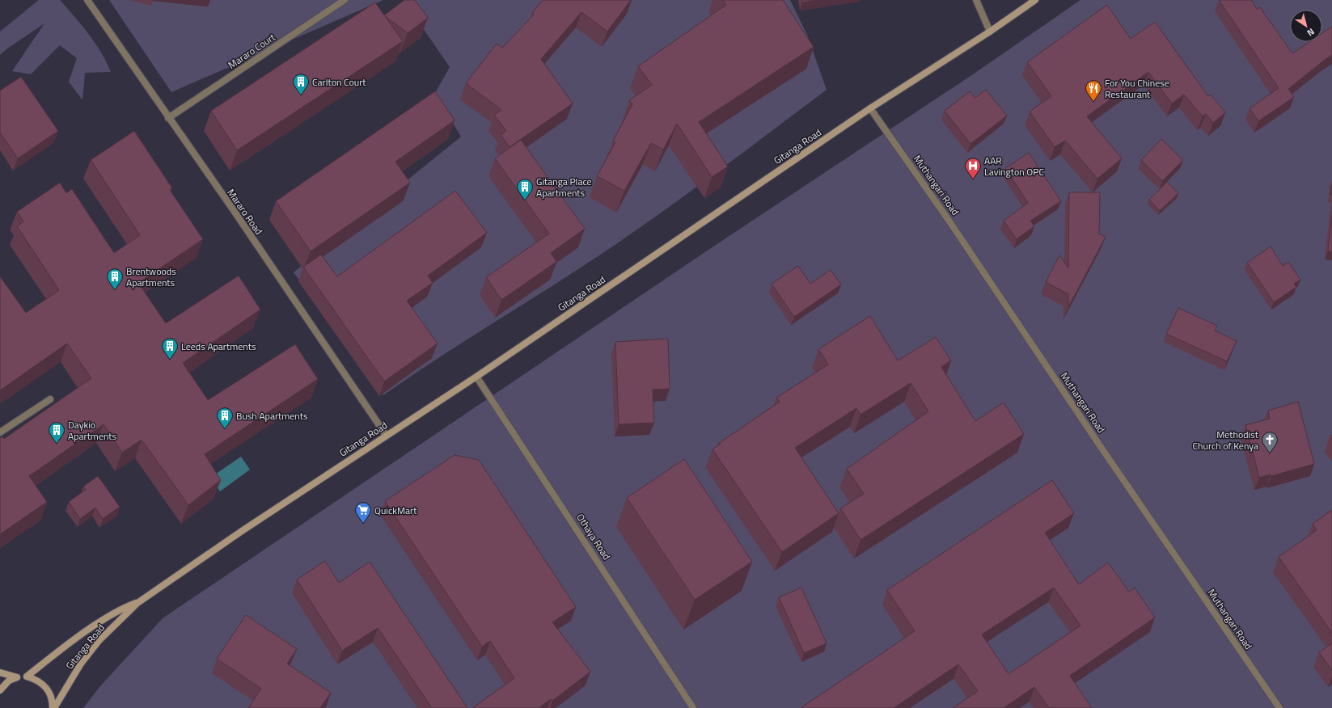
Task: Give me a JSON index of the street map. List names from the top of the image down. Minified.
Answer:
{"streets":{"main road":["Gitanga Road"],"street":["Mararo Court","Muthangari Road","Mararo Road","Othaya Road"]},"crossings":[["Mararo Court","Mararo Road"],["Gitanga Road","Muthangari Road"],["Gitanga Road","Mararo Road"],["Gitanga Road","Othaya Road"]],"places":{"building":["Carlton Court","Gitanga Place Apartments","Brentwoods Apartments","Leeds Apartments","Bush Apartments","Daykio Apartments"],"restaurant":["For You Chinese Restaurant"],"hospital":["AAR Lavington OPC"],"church":["Methodist Church of Kenya"],"supermarket":["QuickMart"]},"north":"bottom right"}
